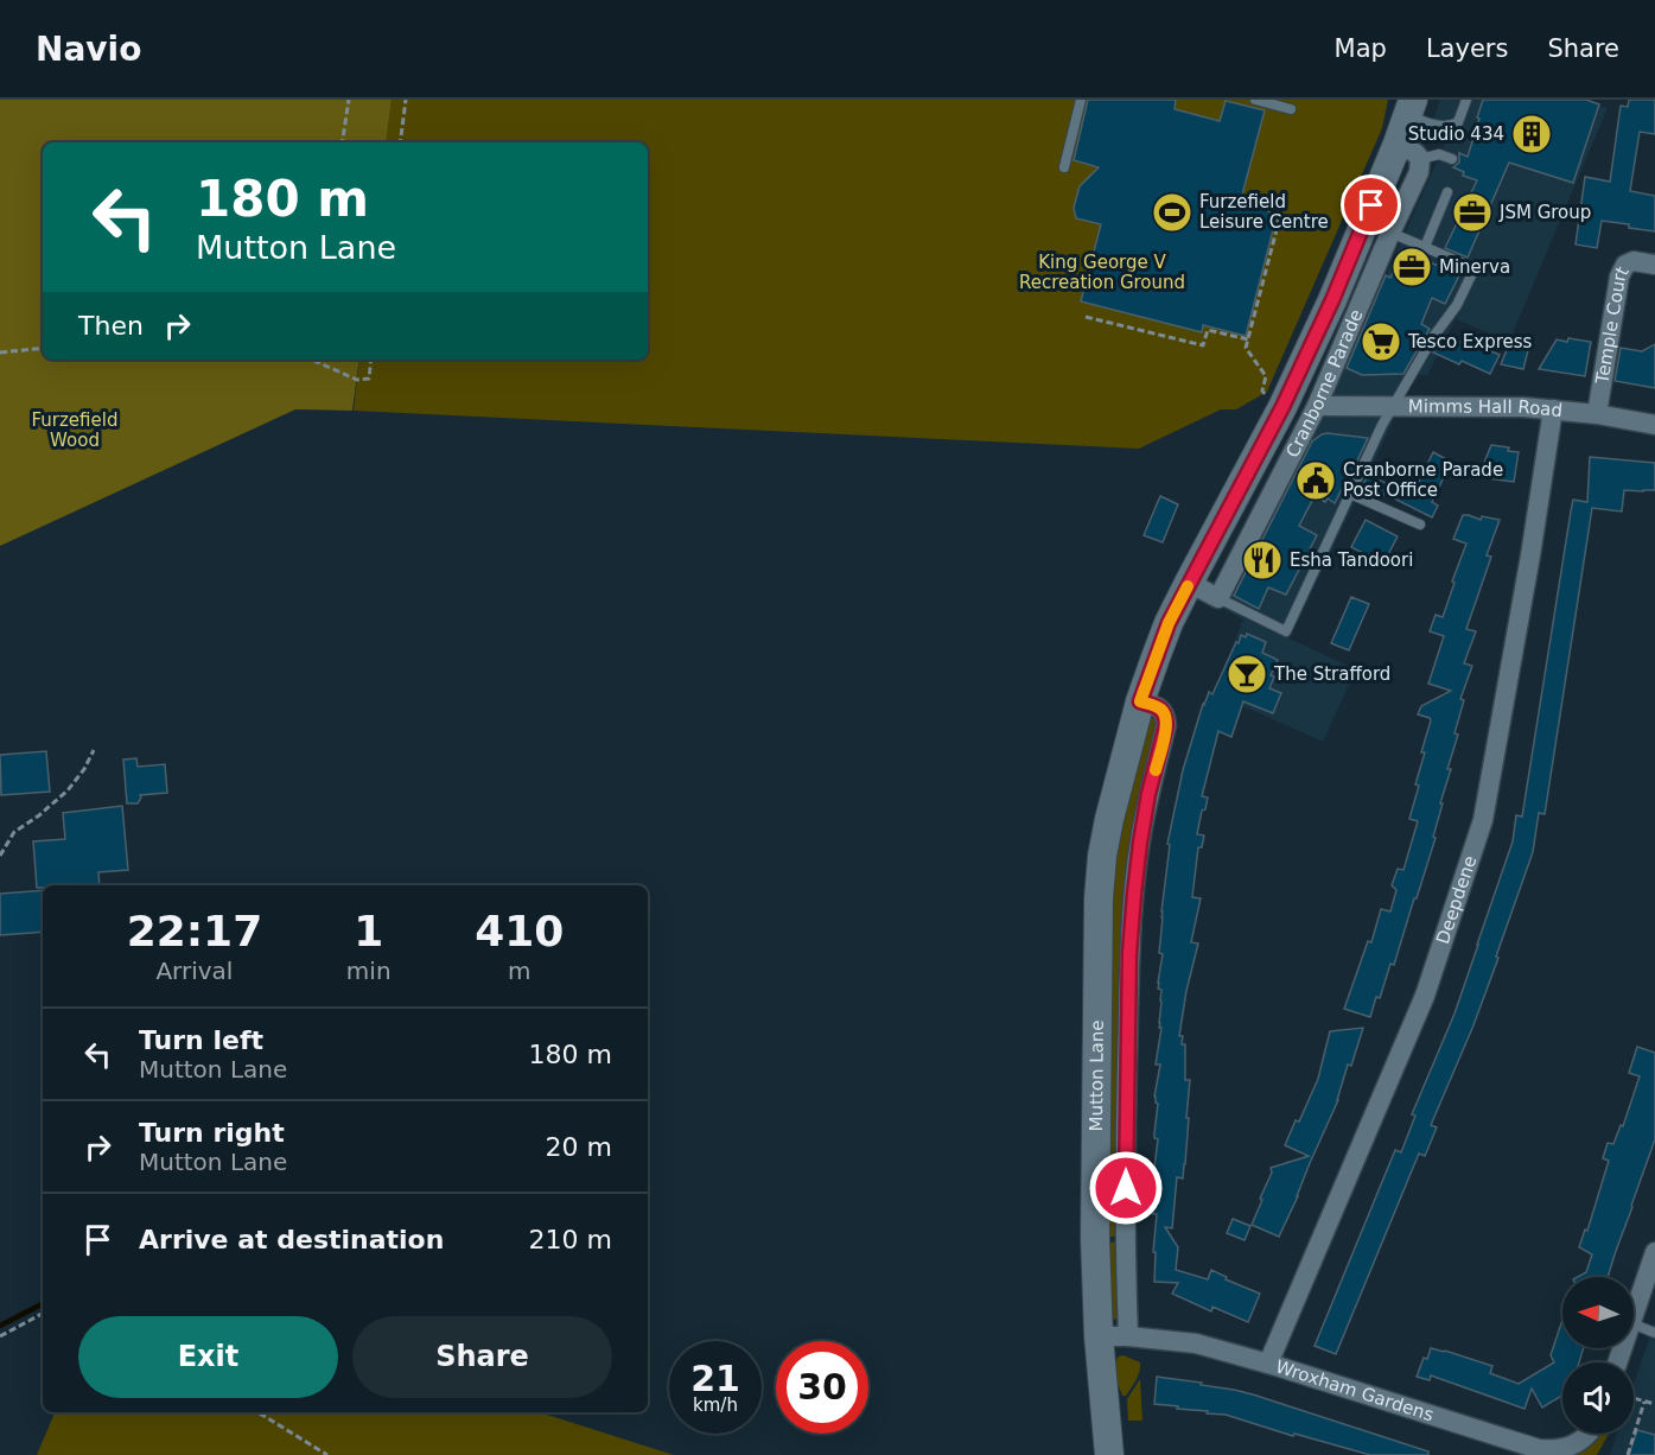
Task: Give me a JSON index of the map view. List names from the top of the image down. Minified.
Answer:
{"streets":{"main road":["Mutton Lane"],"street":["Temple Court","Cranborne Parade","Mimms Hall Road","Deepdene","Wroxham Gardens"]},"crossings":[["Temple Court","Mimms Hall Road"],["Cranborne Parade","Mimms Hall Road"],["Cranborne Parade","Mutton Lane"],["Mimms Hall Road","Deepdene"],["Deepdene","Wroxham Gardens"],["Mutton Lane","Wroxham Gardens"]],"parks":["King George V Recreation Ground","Furzefield Wood"],"places":{"building":["Studio 434"],"sports":["Furzefield Leisure Centre"],"office":["JSM Group","Minerva"],"supermarket":["Tesco Express"],"public building":["Cranborne Parade Post Office"],"restaurant":["Esha Tandoori"],"bar":["The Strafford"]},"north":"left","page":{"header":"Navio","nav":["Map","Layers","Share"],"turn":["180 m","Mutton Lane"],"then":"Then","eta":["22:17","Arrival","1","min","410","m"],"list":[{"name":"Turn left","note":"Mutton Lane","value":"180 m"},{"name":"Turn right","note":"Mutton Lane","value":"20 m"},{"name":"Arrive at destination","value":"210 m"}],"buttons":["Exit","Share"],"speed":"21 km/h","limit":"30"}}
